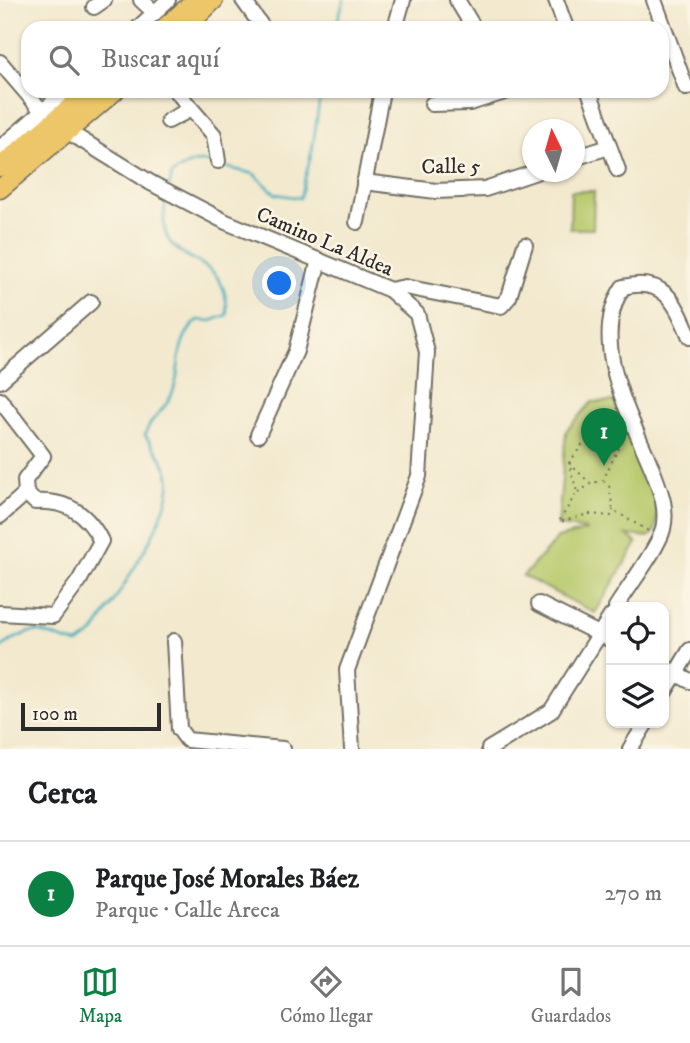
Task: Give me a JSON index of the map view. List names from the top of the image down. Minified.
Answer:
{"streets":{"street":["Calle 5","Camino La Aldea"]},"scale_bar":"100 m","north":"top","page":{"search":"Buscar aquí","pins":"1","scale":"100 m","heading":"Cerca","list":[{"mark":"1","name":"Parque José Morales Báez","note":"Parque · Calle Areca","value":"270 m"}],"nav":["Mapa","Cómo llegar","Guardados"]}}
